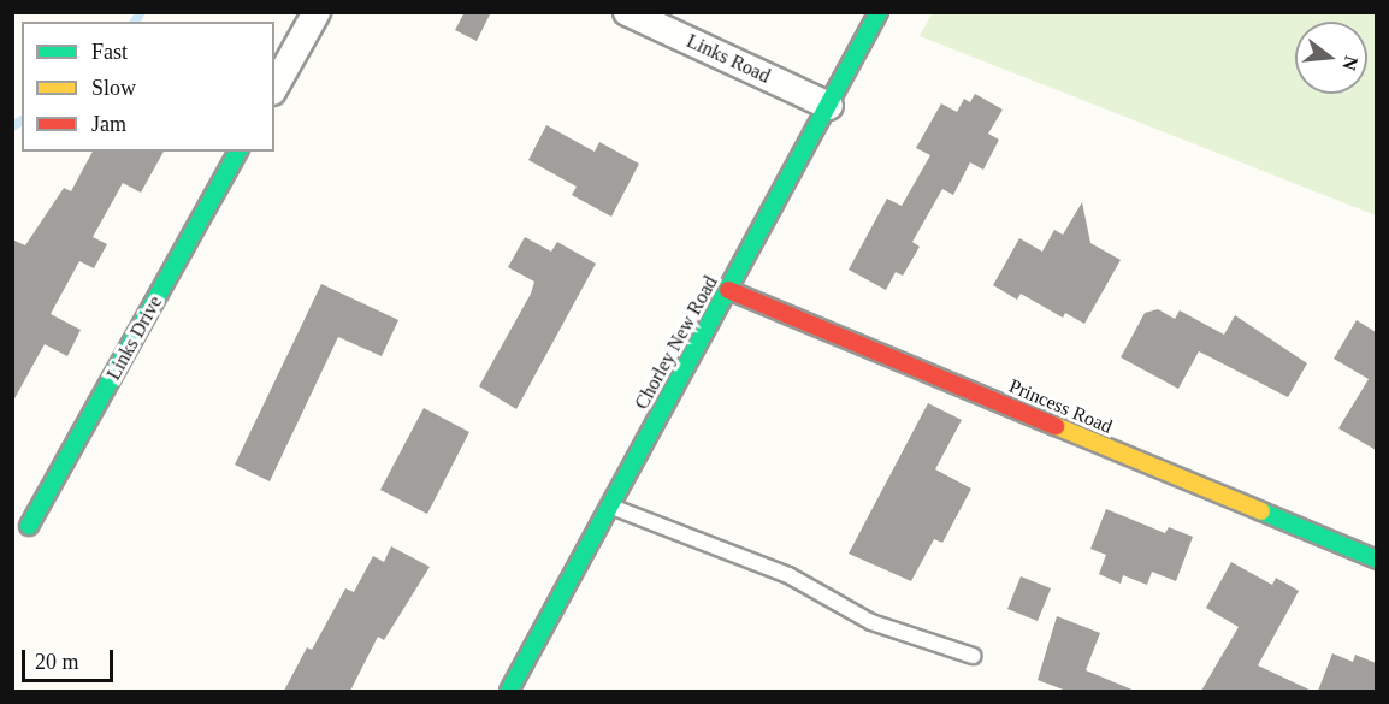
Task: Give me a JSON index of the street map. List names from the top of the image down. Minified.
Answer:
{"streets":{"main road":["Links Drive","Chorley New Road","Princess Road"],"street":["Links Road"]},"crossings":[["Links Road","Chorley New Road"],["Chorley New Road","Princess Road"]],"legend":["Fast","Slow","Jam"],"scale_bar":"20 m","north":"right"}
